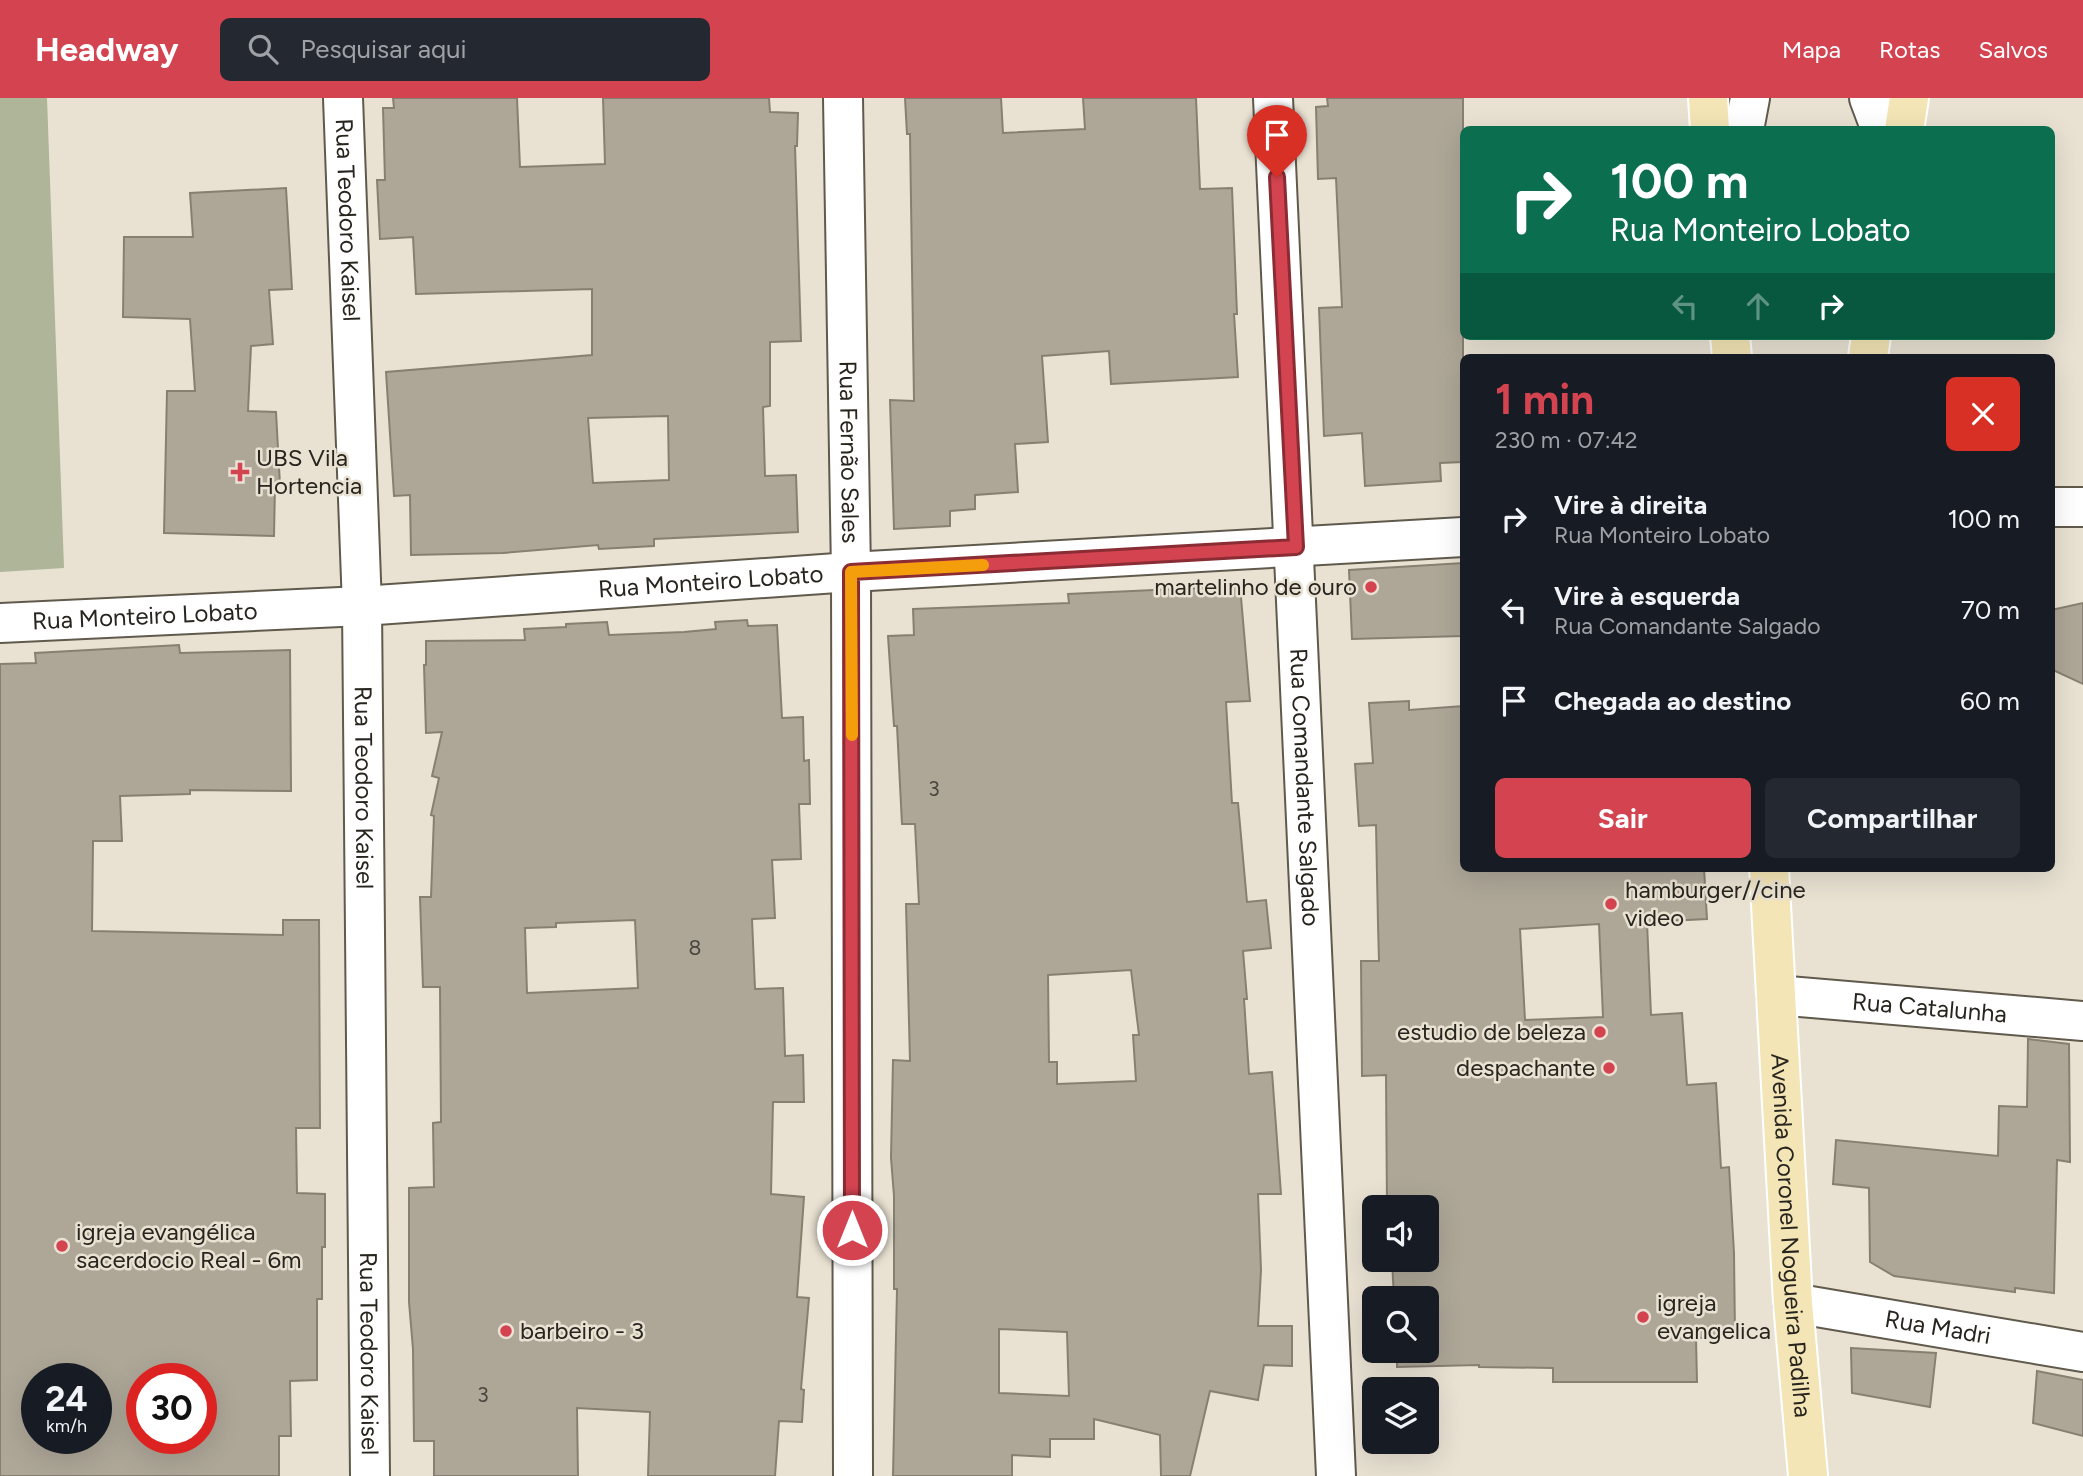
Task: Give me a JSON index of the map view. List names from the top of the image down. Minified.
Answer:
{"streets":{"main road":["Avenida Coronel Nogueira Padilha"],"street":["Rua Teodoro Kaisel","Rua Fernão Sales","Rua Monteiro Lobato","Rua Comandante Salgado","Rua Catalunha","Rua Madri"]},"crossings":[["Rua Teodoro Kaisel","Rua Monteiro Lobato"],["Rua Fernão Sales","Rua Monteiro Lobato"],["Rua Monteiro Lobato","Rua Comandante Salgado"],["Rua Catalunha","Avenida Coronel Nogueira Padilha"],["Avenida Coronel Nogueira Padilha","Rua Madri"]],"places":{"health":["UBS Vila Hortencia"],"other":["martelinho de ouro","hamburger//cine video","estudio de beleza","despachante","igreja evangélica sacerdocio Real - 6m","igreja evangelica","barbeiro - 3"]},"house_numbers":["3","8","3"],"page":{"header":"Headway","search":"Pesquisar aqui","nav":["Mapa","Rotas","Salvos"],"turn":["100 m","Rua Monteiro Lobato"],"heading":["1 min","230 m · 07:42"],"list":[{"name":"Vire à direita","note":"Rua Monteiro Lobato","value":"100 m"},{"name":"Vire à esquerda","note":"Rua Comandante Salgado","value":"70 m"},{"name":"Chegada ao destino","value":"60 m"}],"buttons":["Sair","Compartilhar"],"speed":"24 km/h","limit":"30"}}
